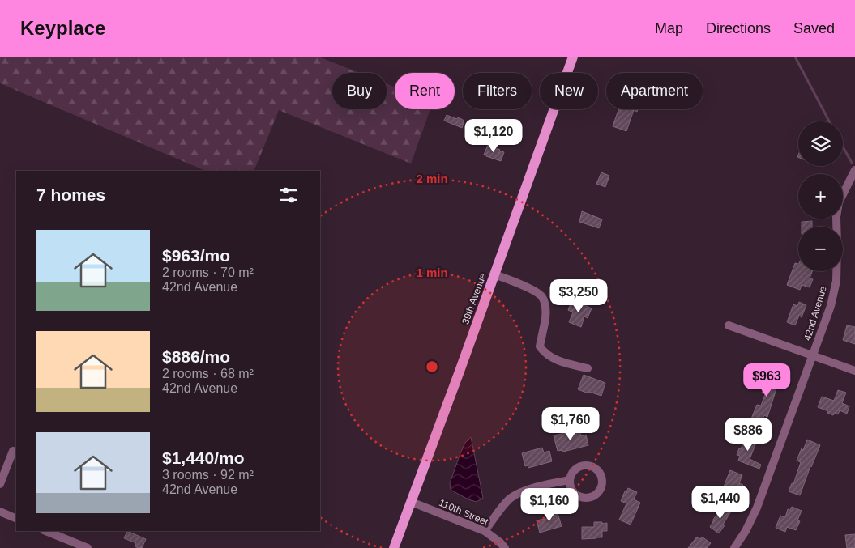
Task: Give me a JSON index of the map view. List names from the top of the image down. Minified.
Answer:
{"streets":{"main road":["39th Avenue"],"street":["42nd Avenue","110th Street"]},"crossings":[["39th Avenue","110th Street"]],"page":{"header":"Keyplace","nav":["Map","Directions","Saved"],"chip":["Buy","Rent","Filters","New","Apartment"],"price":["$1,120","$3,250","$963","$1,760","$886","$1,440","$1,160"],"map_buttons":["+","−"],"heading":"7 homes","list":[{"name":"$963/mo","note":"2 rooms · 70 m² · 42nd Avenue"},{"name":"$886/mo","note":"2 rooms · 68 m² · 42nd Avenue"},{"name":"$1,440/mo","note":"3 rooms · 92 m² · 42nd Avenue"}]},"rings":["2 min","1 min"]}
